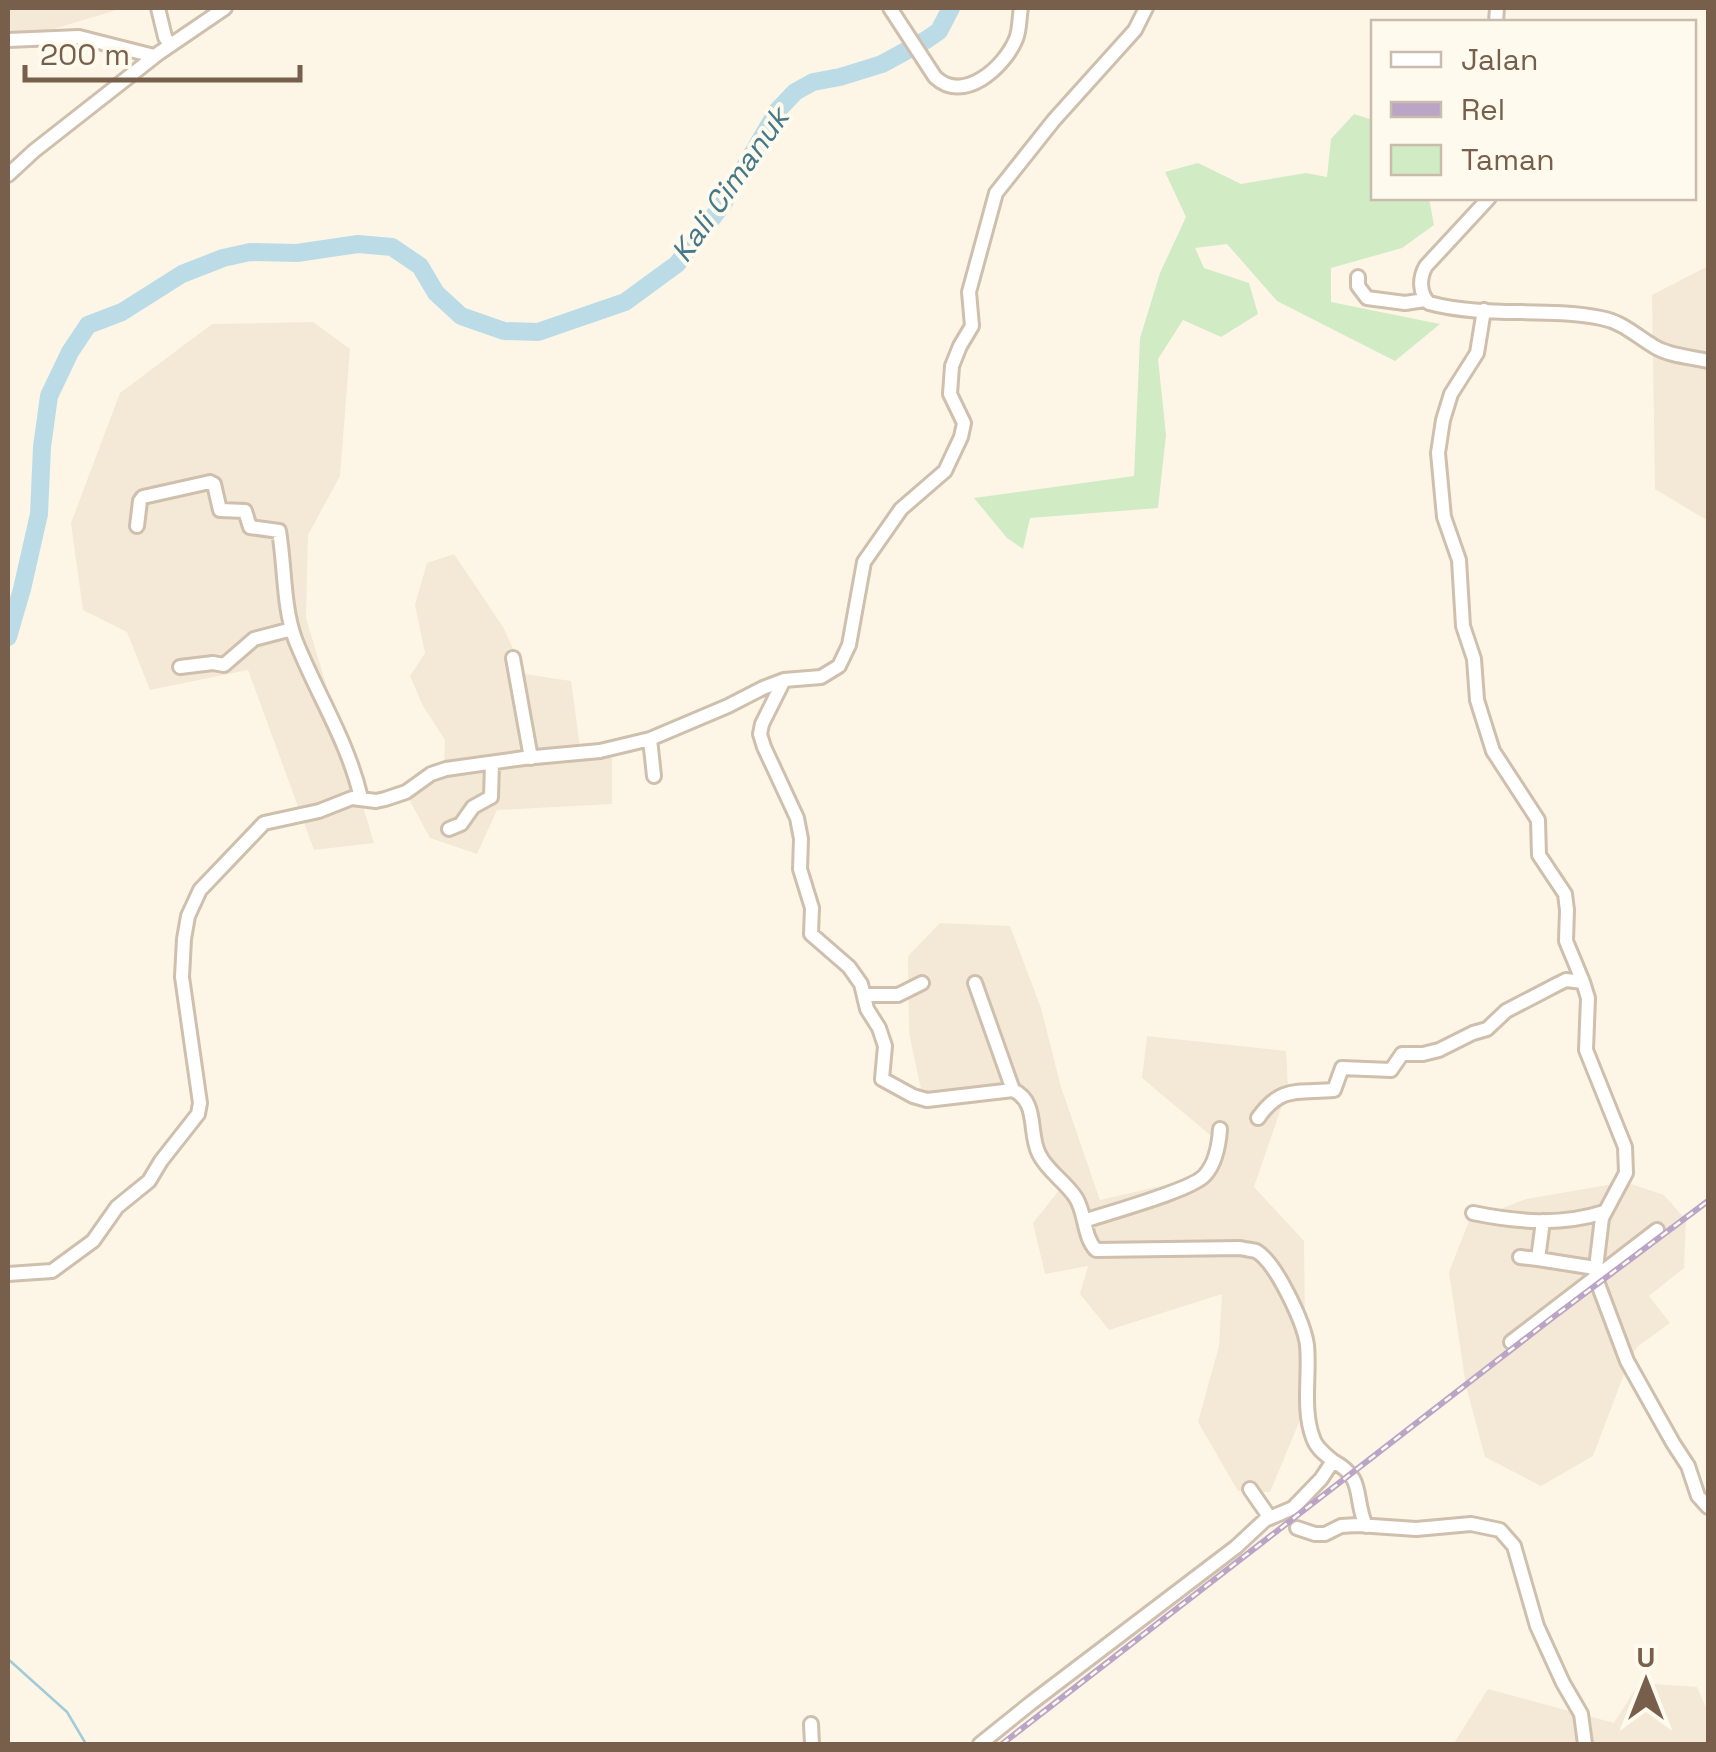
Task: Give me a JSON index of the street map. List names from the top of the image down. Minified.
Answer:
{"water":["Kali Cimanuk"],"legend":["Jalan","Rel","Taman"],"scale_bar":"200 m","north":"top"}
